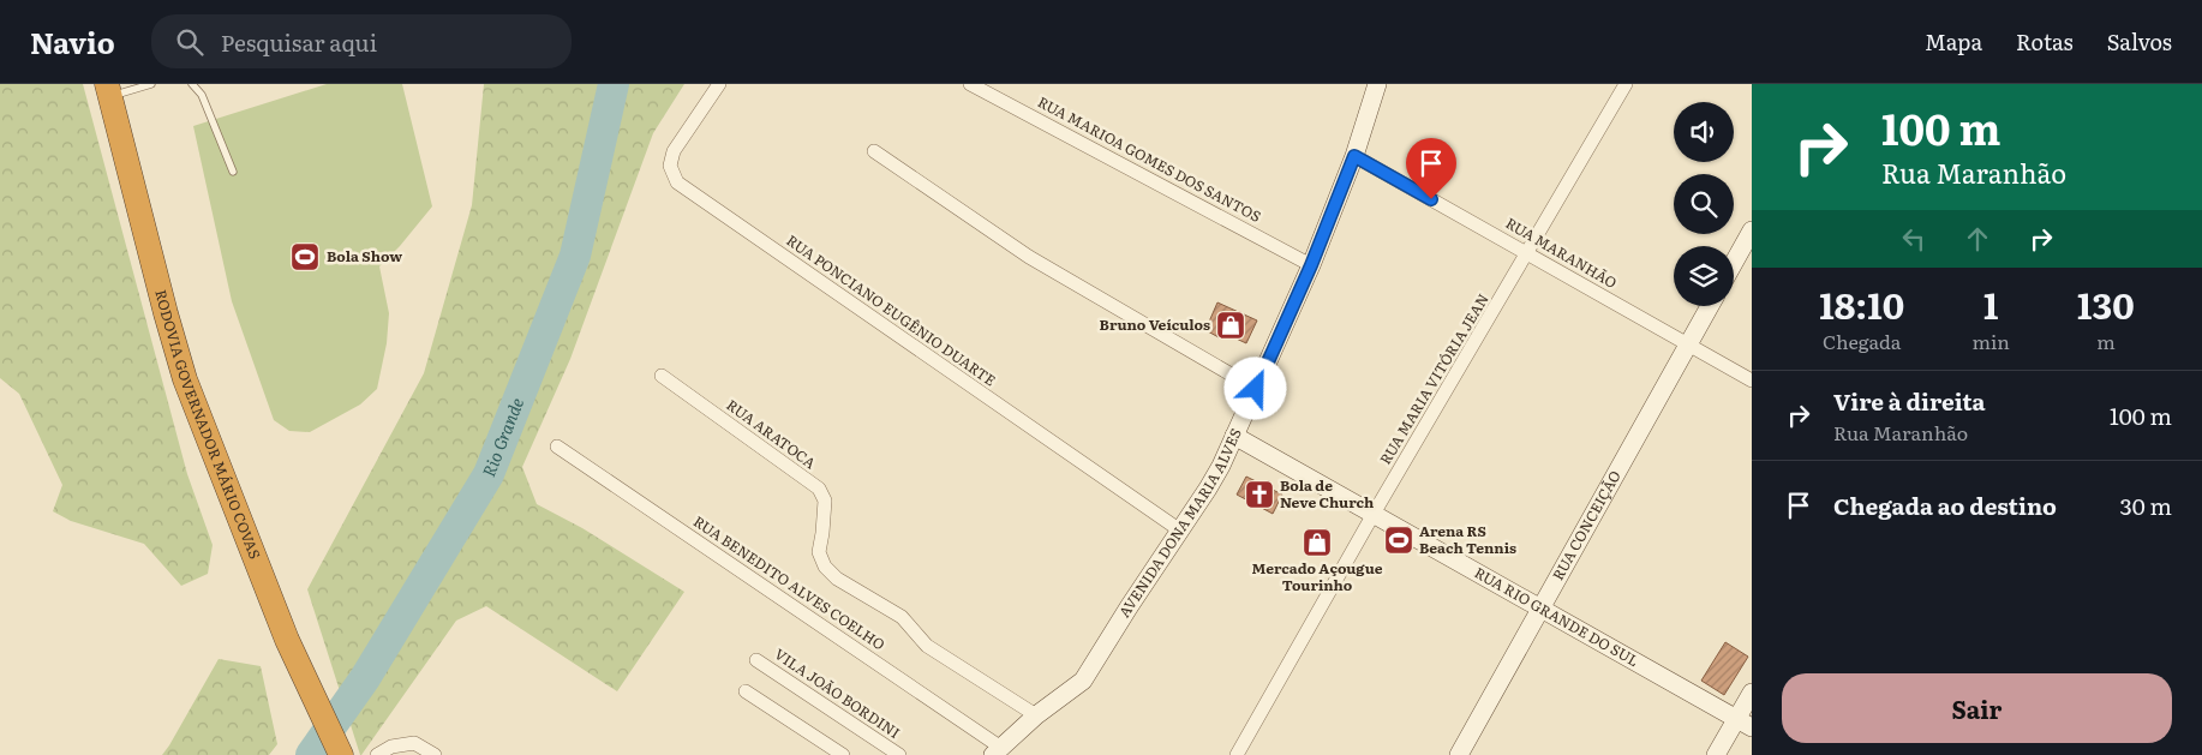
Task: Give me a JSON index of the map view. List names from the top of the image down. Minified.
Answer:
{"streets":{"highway":["RODOVIA GOVERNADOR MÁRIO COVAS"],"street":["RUA MARIOA GOMES DOS SANTOS","RUA MARANHÃO","RUA PONCIANO EUGÊNIO DUARTE","RUA MARIA VITÓRIA JEAN","RUA ARATOCA","AVENIDA DONA MARIA ALVES","RUA CONCEIÇÃO","RUA BENEDITO ALVES COELHO","RUA RIO GRANDE DO SUL","VILA JOÃO BORDINI"]},"crossings":[["RUA MARIOA GOMES DOS SANTOS","AVENIDA DONA MARIA ALVES"],["RUA MARANHÃO","RUA MARIA VITÓRIA JEAN"],["RUA MARANHÃO","AVENIDA DONA MARIA ALVES"],["RUA MARANHÃO","RUA CONCEIÇÃO"],["RUA PONCIANO EUGÊNIO DUARTE","AVENIDA DONA MARIA ALVES"],["RUA MARIA VITÓRIA JEAN","RUA RIO GRANDE DO SUL"],["RUA ARATOCA","AVENIDA DONA MARIA ALVES"],["AVENIDA DONA MARIA ALVES","RUA BENEDITO ALVES COELHO"],["AVENIDA DONA MARIA ALVES","RUA RIO GRANDE DO SUL"],["RUA CONCEIÇÃO","RUA RIO GRANDE DO SUL"]],"water":["Rio Grande"],"places":{"sports":["Bola Show","Arena RS Beach Tennis"],"shop":["Bruno Veículos","Mercado Açougue Tourinho"],"church":["Bola de Neve Church"]},"page":{"header":"Navio","search":"Pesquisar aqui","nav":["Mapa","Rotas","Salvos"],"turn":["100 m","Rua Maranhão"],"eta":["18:10","Chegada","1","min","130","m"],"list":[{"name":"Vire à direita","note":"Rua Maranhão","value":"100 m"},{"name":"Chegada ao destino","value":"30 m"}],"buttons":"Sair"}}
